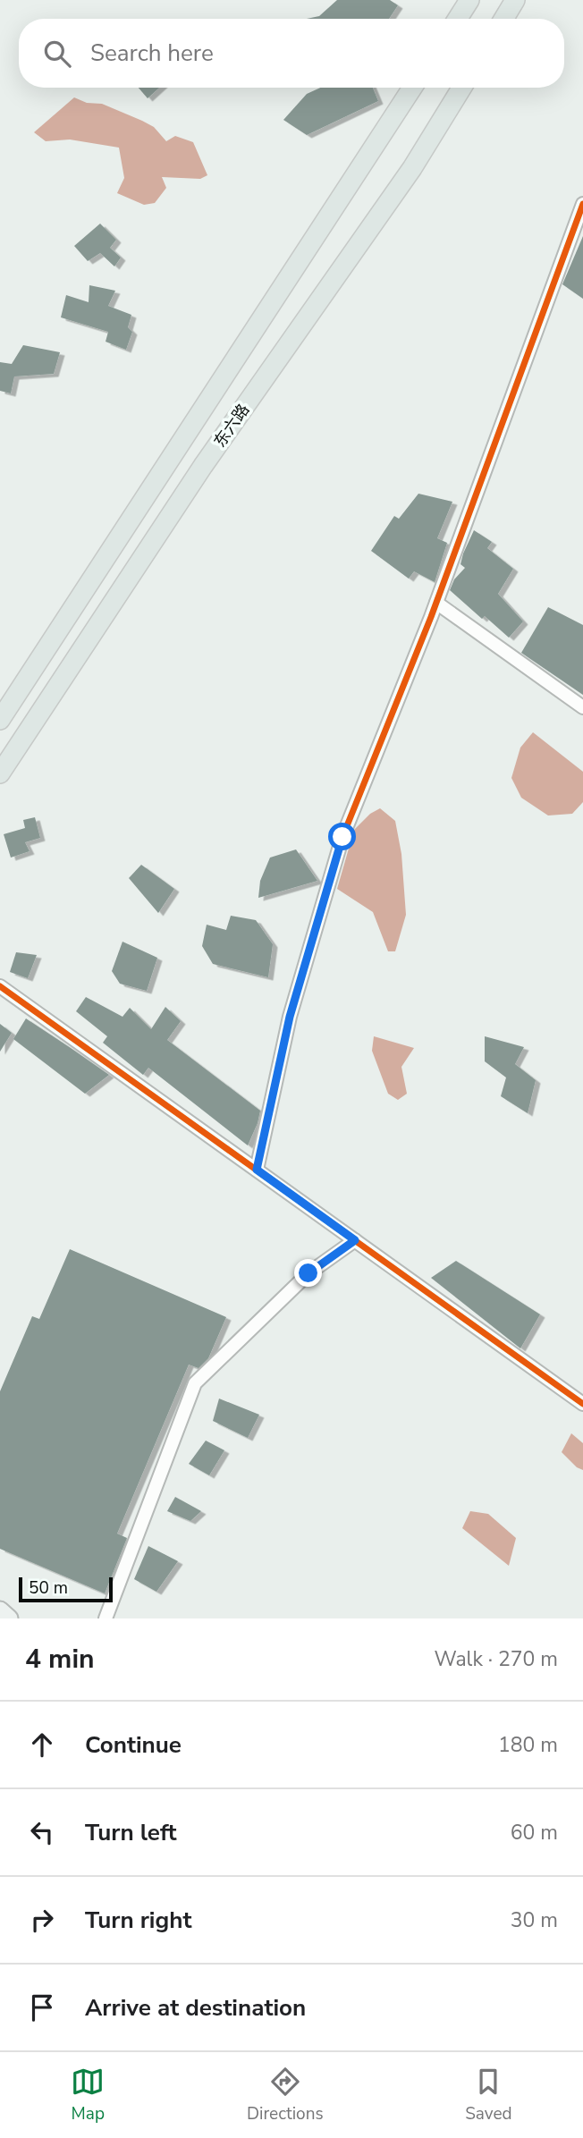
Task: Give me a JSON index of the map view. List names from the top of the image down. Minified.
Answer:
{"streets":{"main road":["东六路"]},"scale_bar":"50 m","page":{"search":"Search here","scale":"50 m","heading":["4 min","Walk · 270 m"],"list":[["Continue","180 m"],["Turn left","60 m"],["Turn right","30 m"],"Arrive at destination"],"nav":["Map","Directions","Saved"]}}
